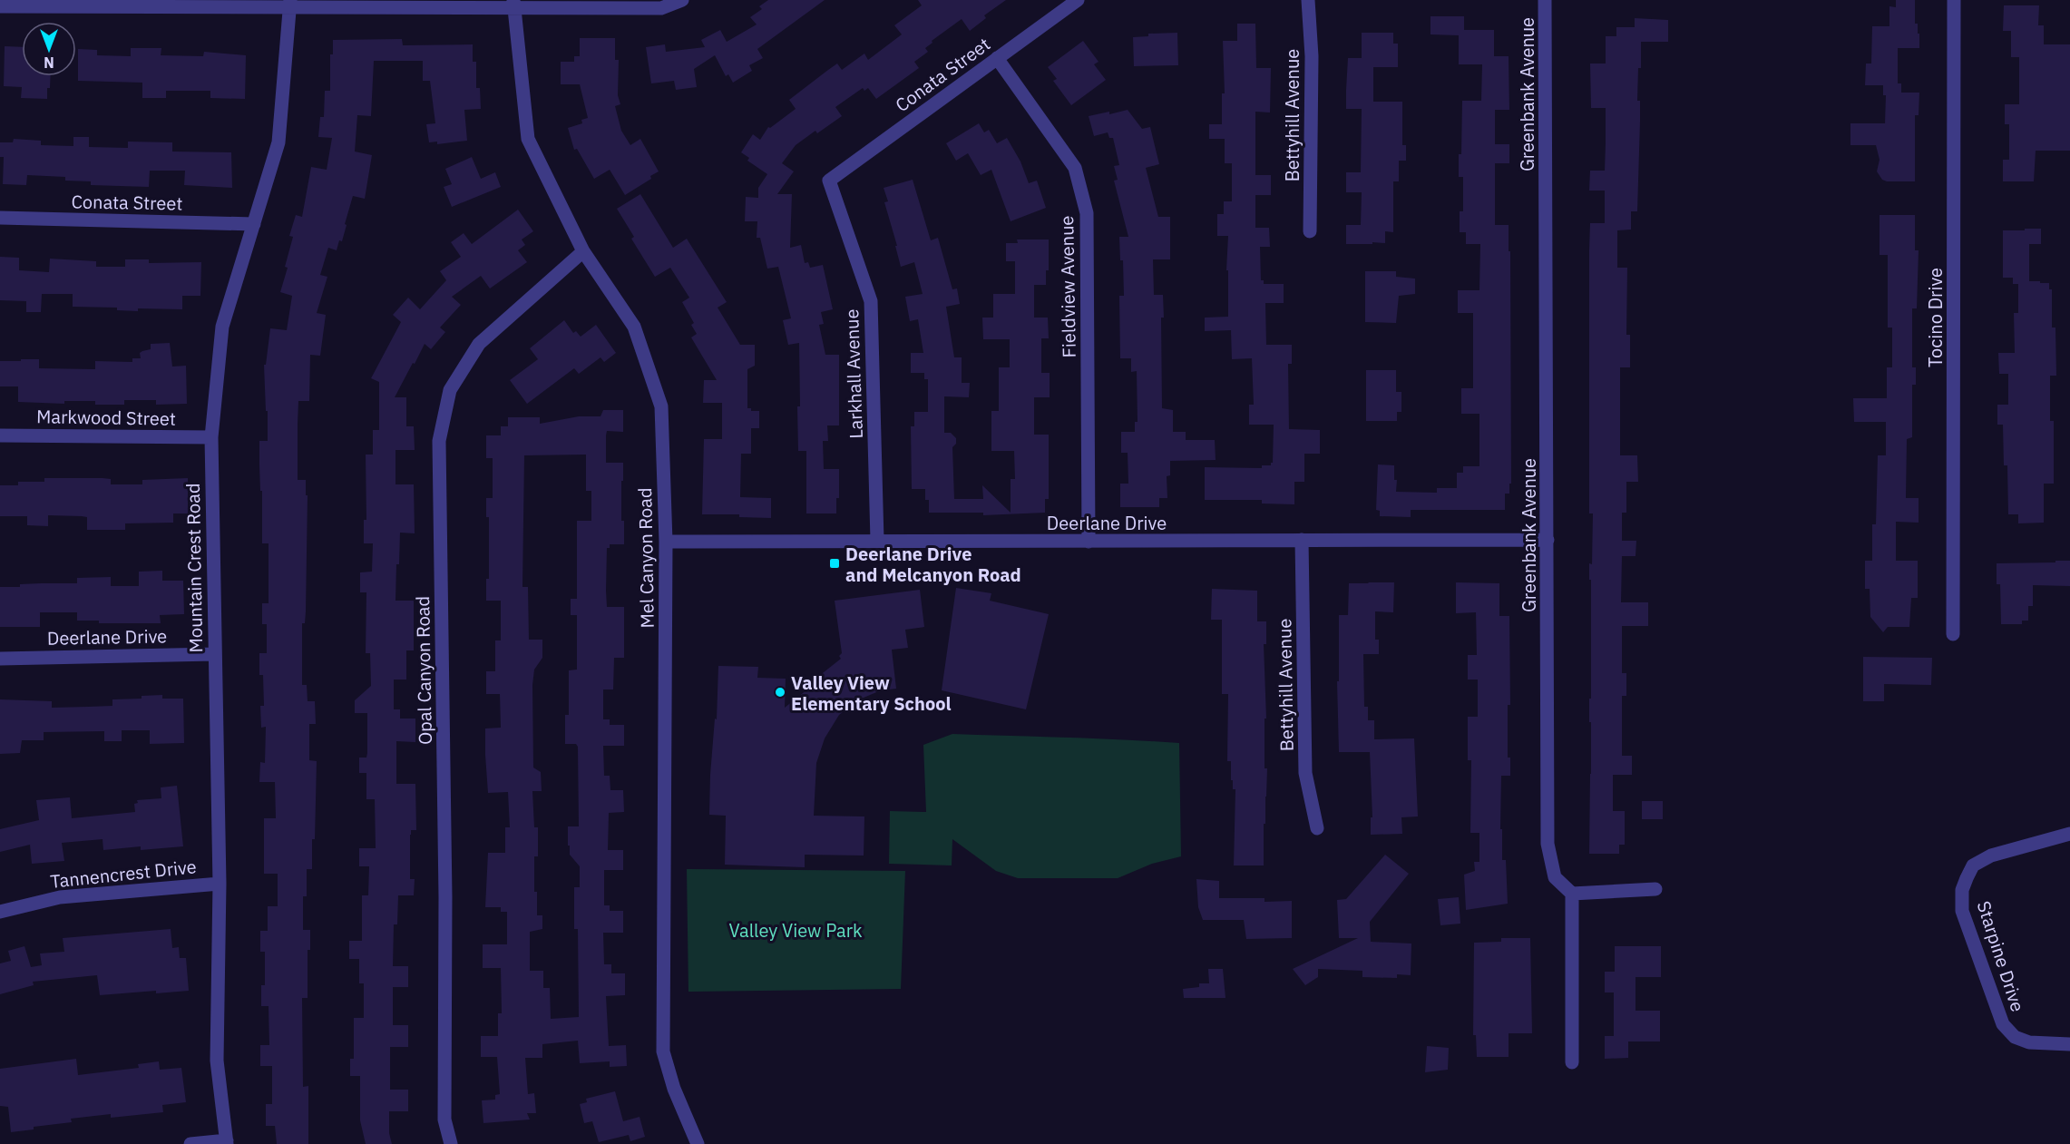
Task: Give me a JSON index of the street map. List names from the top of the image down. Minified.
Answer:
{"streets":{"street":["Conata Street","Greenbank Avenue","Bettyhill Avenue","Fieldview Avenue","Tocino Drive","Larkhall Avenue","Markwood Street","Deerlane Drive","Mel Canyon Road","Mountain Crest Road","Opal Canyon Road","Tannencrest Drive","Starpine Drive"]},"crossings":[["Conata Street","Fieldview Avenue"],["Conata Street","Larkhall Avenue"],["Conata Street","Mountain Crest Road"],["Greenbank Avenue","Deerlane Drive"],["Bettyhill Avenue","Deerlane Drive"],["Fieldview Avenue","Deerlane Drive"],["Larkhall Avenue","Deerlane Drive"],["Markwood Street","Mountain Crest Road"],["Deerlane Drive","Mel Canyon Road"],["Deerlane Drive","Mountain Crest Road"],["Mel Canyon Road","Opal Canyon Road"],["Mountain Crest Road","Tannencrest Drive"]],"parks":["Valley View Park"],"places":{"transit":["Deerlane Drive and Melcanyon Road"],"other":["Valley View Elementary School"]},"north":"bottom"}
